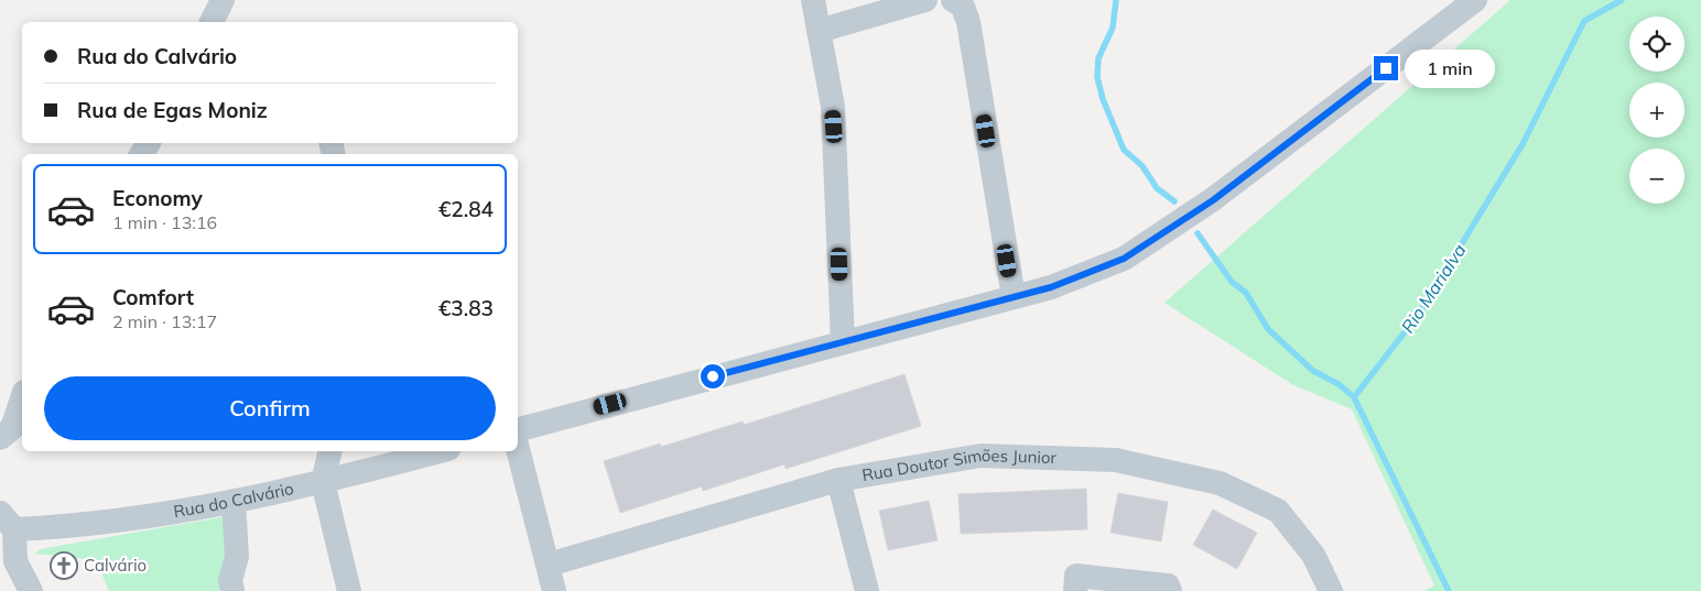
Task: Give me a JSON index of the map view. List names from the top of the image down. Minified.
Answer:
{"streets":{"street":["Rua Doutor Simões Junior","Rua do Calvário"]},"water":["Rio Marialva"],"places":{"church":["Calvário"]},"page":{"map_buttons":["+","−"],"banner":["Rua do Calvário","Rua de Egas Moniz"],"bubble":"1 min","list":[{"name":"Economy","note":"1 min · 13:16","value":"€2.84"},{"name":"Comfort","note":"2 min · 13:17","value":"€3.83"}],"buttons":"Confirm"}}
